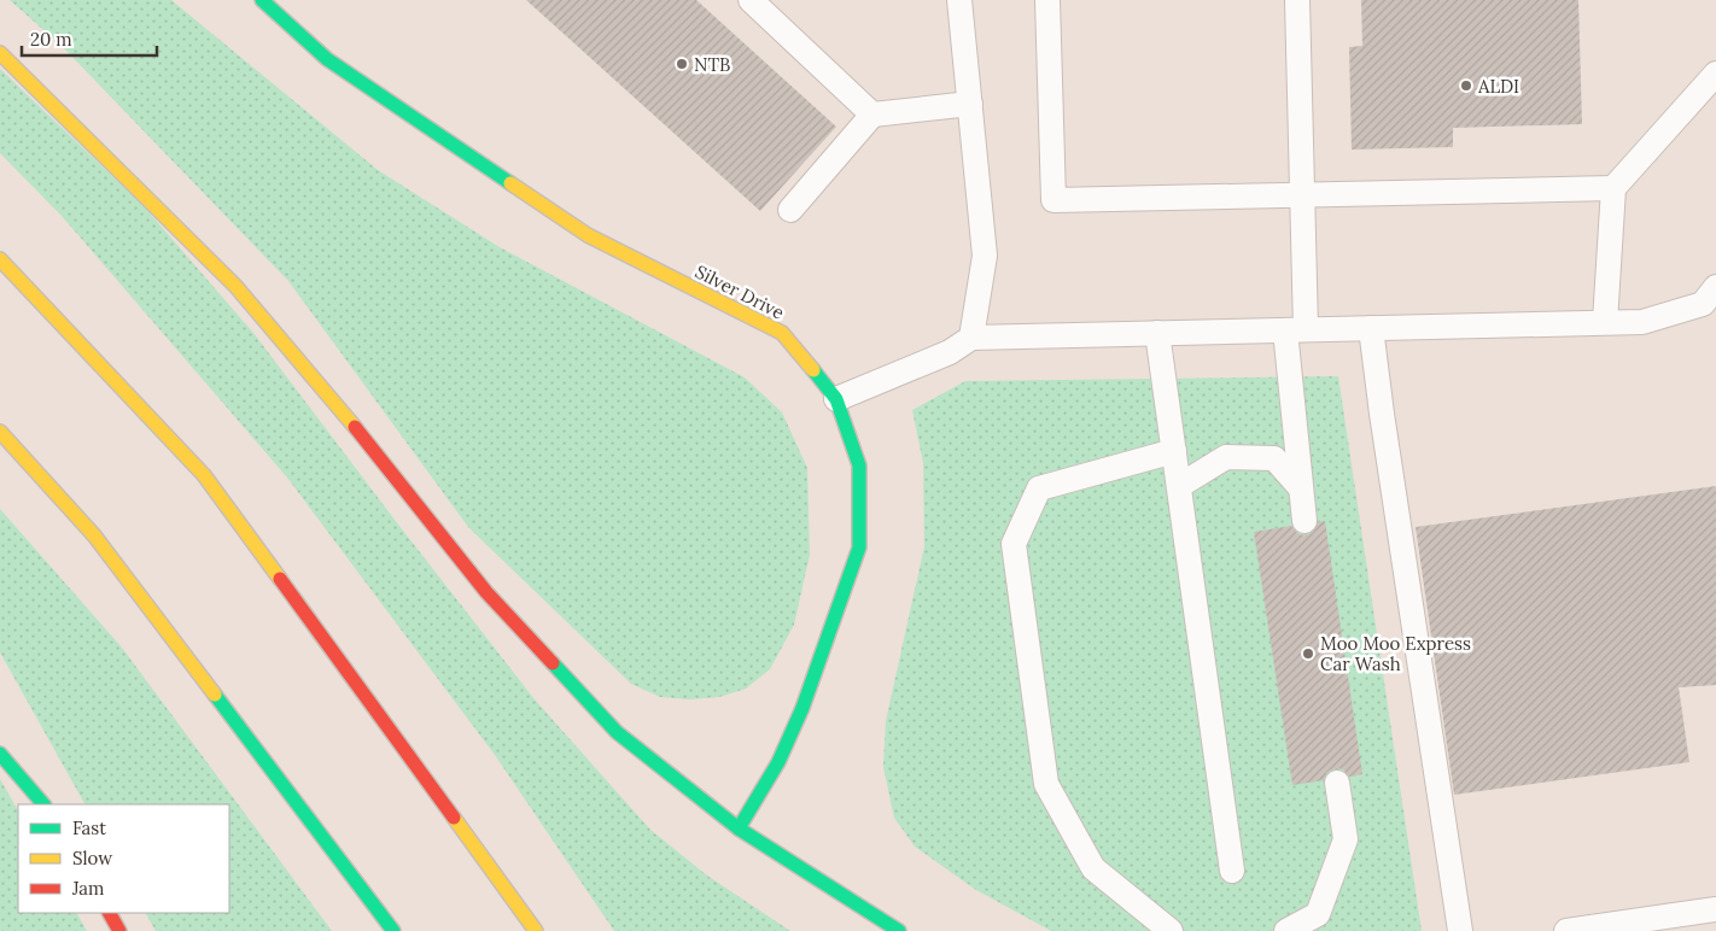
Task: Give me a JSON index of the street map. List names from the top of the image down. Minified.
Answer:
{"streets":{"main road":["Silver Drive"]},"places":["NTB","ALDI","Moo Moo Express Car Wash"],"legend":["Fast","Slow","Jam"],"scale_bar":"20 m"}
